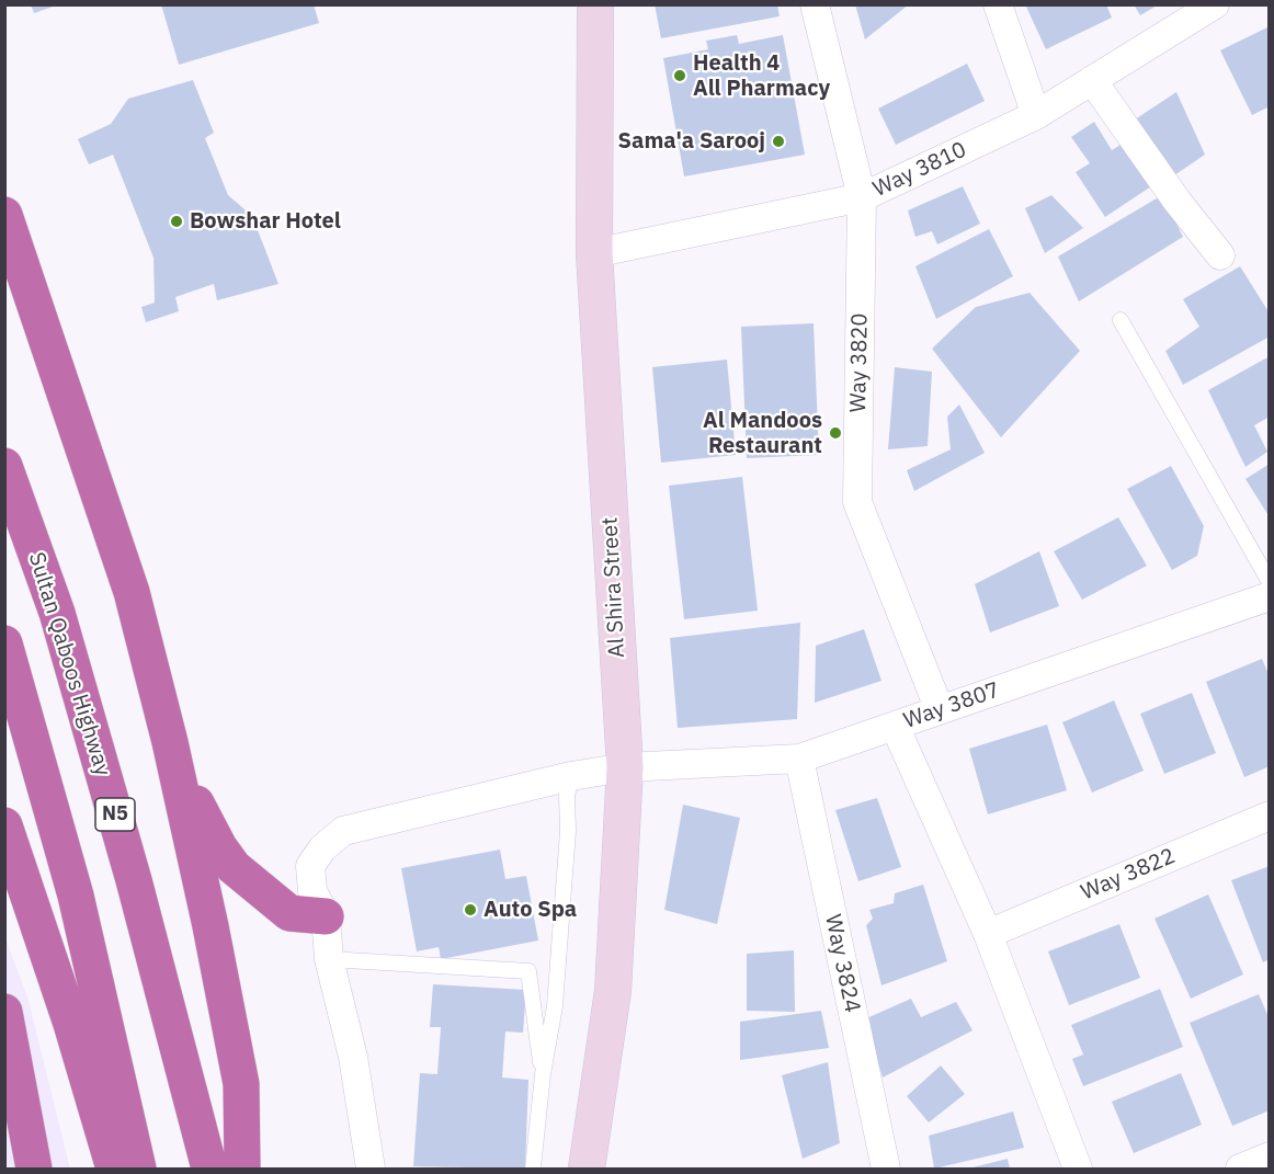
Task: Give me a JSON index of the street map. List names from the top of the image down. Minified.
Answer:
{"streets":{"highway":["Sultan Qaboos Highway","N5"],"street":["Way 3810","Way 3820","Al Shira Street","Way 3807","Way 3822","Way 3824"]},"crossings":[["Way 3810","Way 3820"],["Way 3810","Al Shira Street"],["Way 3820","Way 3807"],["Al Shira Street","Way 3807"],["Way 3807","Way 3824"]],"places":["Health 4 All Pharmacy","Sama'a Sarooj","Bowshar Hotel","Al Mandoos Restaurant","Auto Spa"]}
